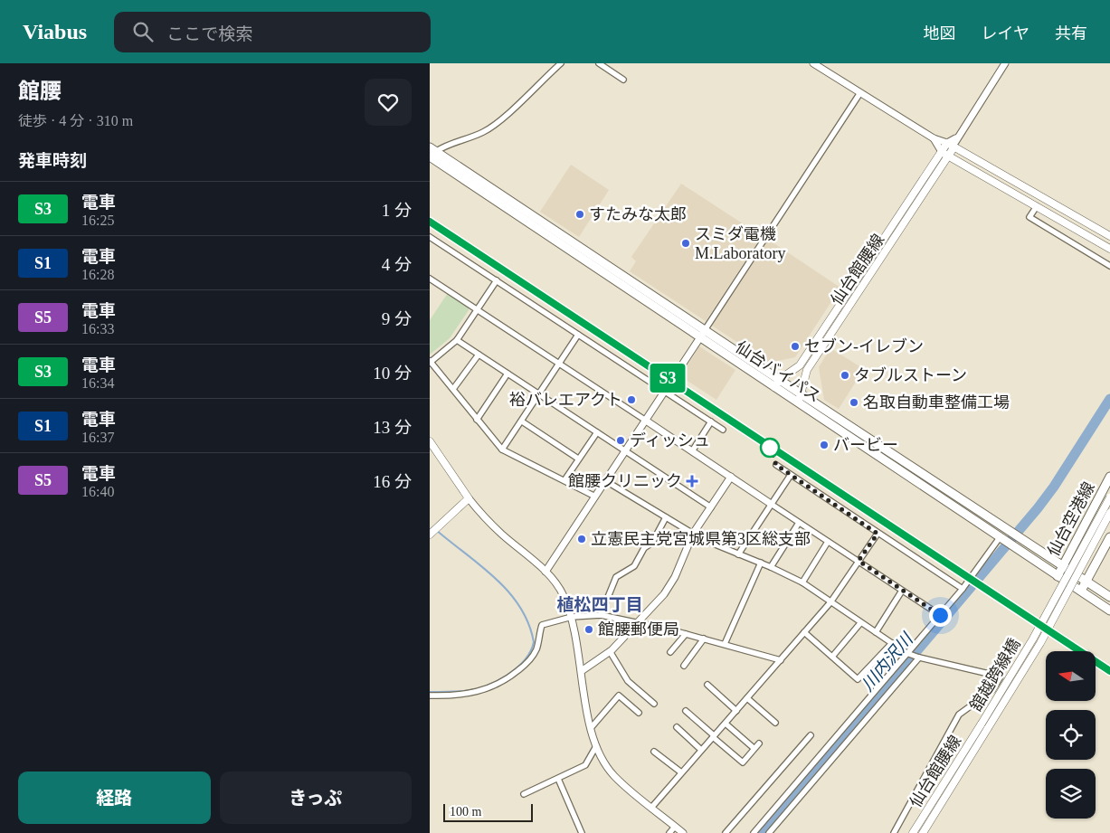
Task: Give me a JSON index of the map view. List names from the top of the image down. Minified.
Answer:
{"streets":{"main road":["仙台館腰線","仙台バイパス","仙台空港線","舘越跨線橋"]},"crossings":[["仙台館腰線","仙台バイパス"],["仙台館腰線","舘越跨線橋"],["仙台バイパス","仙台空港線"]],"districts":["植松四丁目"],"water":["川内沢川"],"places":{"other":["すたみな太郎","スミダ電機 M.Laboratory","セブン-イレブン","タブルストーン","裕バレエアクト","名取自動車整備工場","ディッシュ","バービー","立憲民主党宮城県第3区総支部","館腰郵便局"],"health":["館腰クリニック"]},"scale_bar":"100 m","north":"left","page":{"header":"Viabus","search":"ここで検索","nav":["地図","レイヤ","共有"],"heading":[["館腰","徒歩 · 4 分 · 310 m"],"発車時刻"],"on_map":"S3","list":[{"mark":"S3","name":"電車","note":"16:25","value":"1 分"},{"mark":"S1","name":"電車","note":"16:28","value":"4 分"},{"mark":"S5","name":"電車","note":"16:33","value":"9 分"},{"mark":"S3","name":"電車","note":"16:34","value":"10 分"},{"mark":"S1","name":"電車","note":"16:37","value":"13 分"},{"mark":"S5","name":"電車","note":"16:40","value":"16 分"}],"buttons":["経路","きっぷ"],"scale":"100 m"}}
